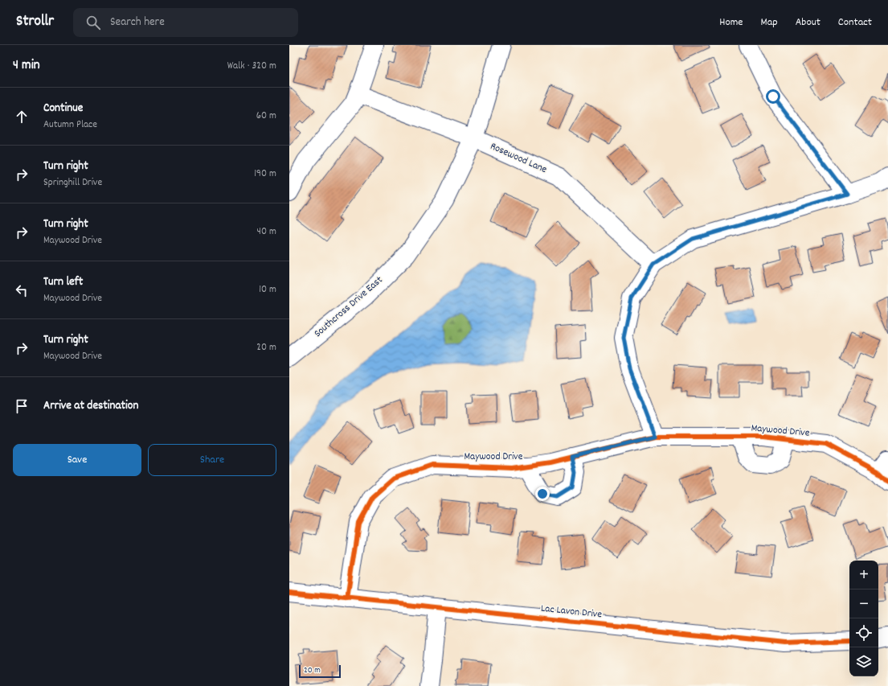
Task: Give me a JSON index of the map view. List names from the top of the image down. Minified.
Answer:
{"streets":{"street":["Rosewood Lane","Southcross Drive East","Maywood Drive","Lac Lavon Drive"]},"crossings":[["Rosewood Lane","Southcross Drive East"],["Maywood Drive","Lac Lavon Drive"]],"scale_bar":"20 m","page":{"header":"Strollr","search":"Search here","nav":["Home","Map","About","Contact"],"heading":["4 min","Walk · 320 m"],"list":[["Continue","Autumn Place","60 m"],["Turn right","Springhill Drive","190 m"],["Turn right","Maywood Drive","40 m"],["Turn left","Maywood Drive","10 m"],["Turn right","Maywood Drive","20 m"],"Arrive at destination"],"buttons":["Save","Share"],"map_buttons":["+","−"],"scale":"20 m"}}
